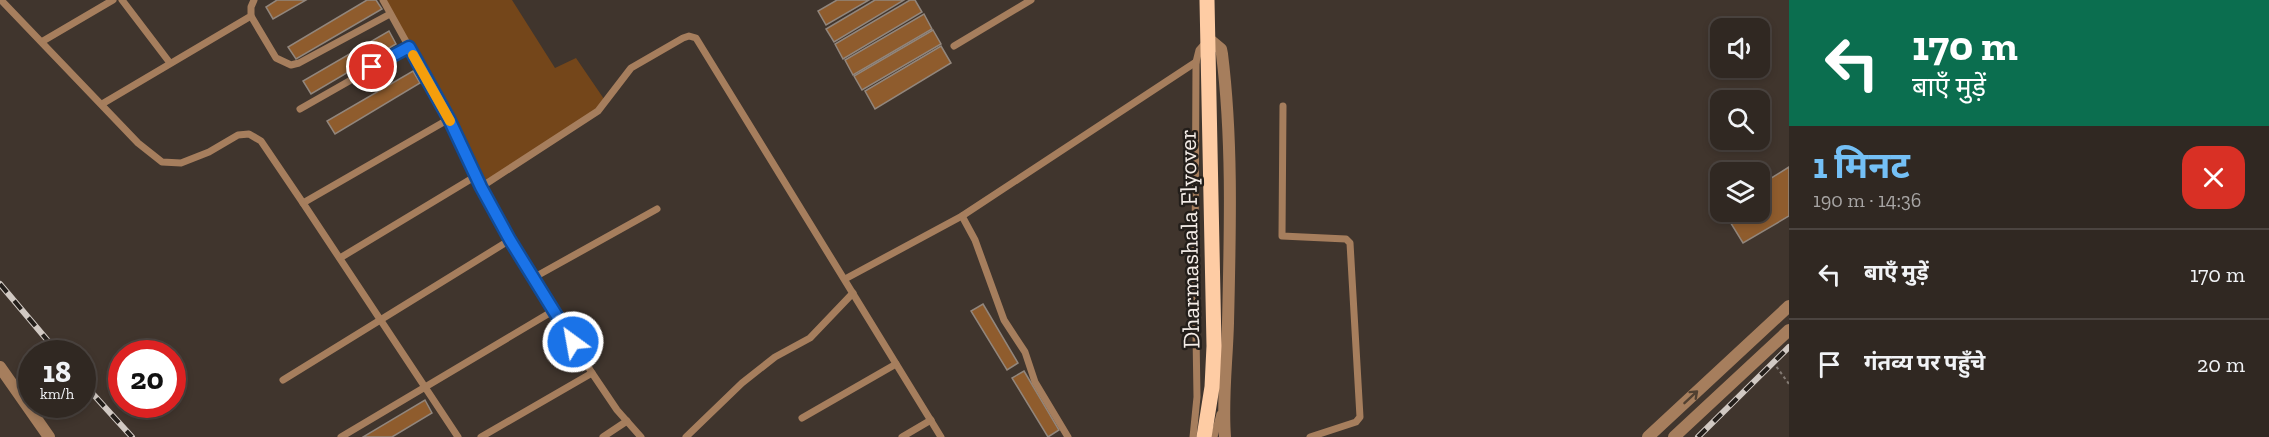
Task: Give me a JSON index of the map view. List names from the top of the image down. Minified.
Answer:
{"streets":{"main road":["Dharmashala Flyover"]},"page":{"turn":["170 m","बाएँ मुड़ें"],"heading":["1 मिनट","190 m · 14:36"],"list":[{"name":"बाएँ मुड़ें","value":"170 m"},{"name":"गंतव्य पर पहुँचे","value":"20 m"}],"speed":"18 km/h","limit":"20"}}
